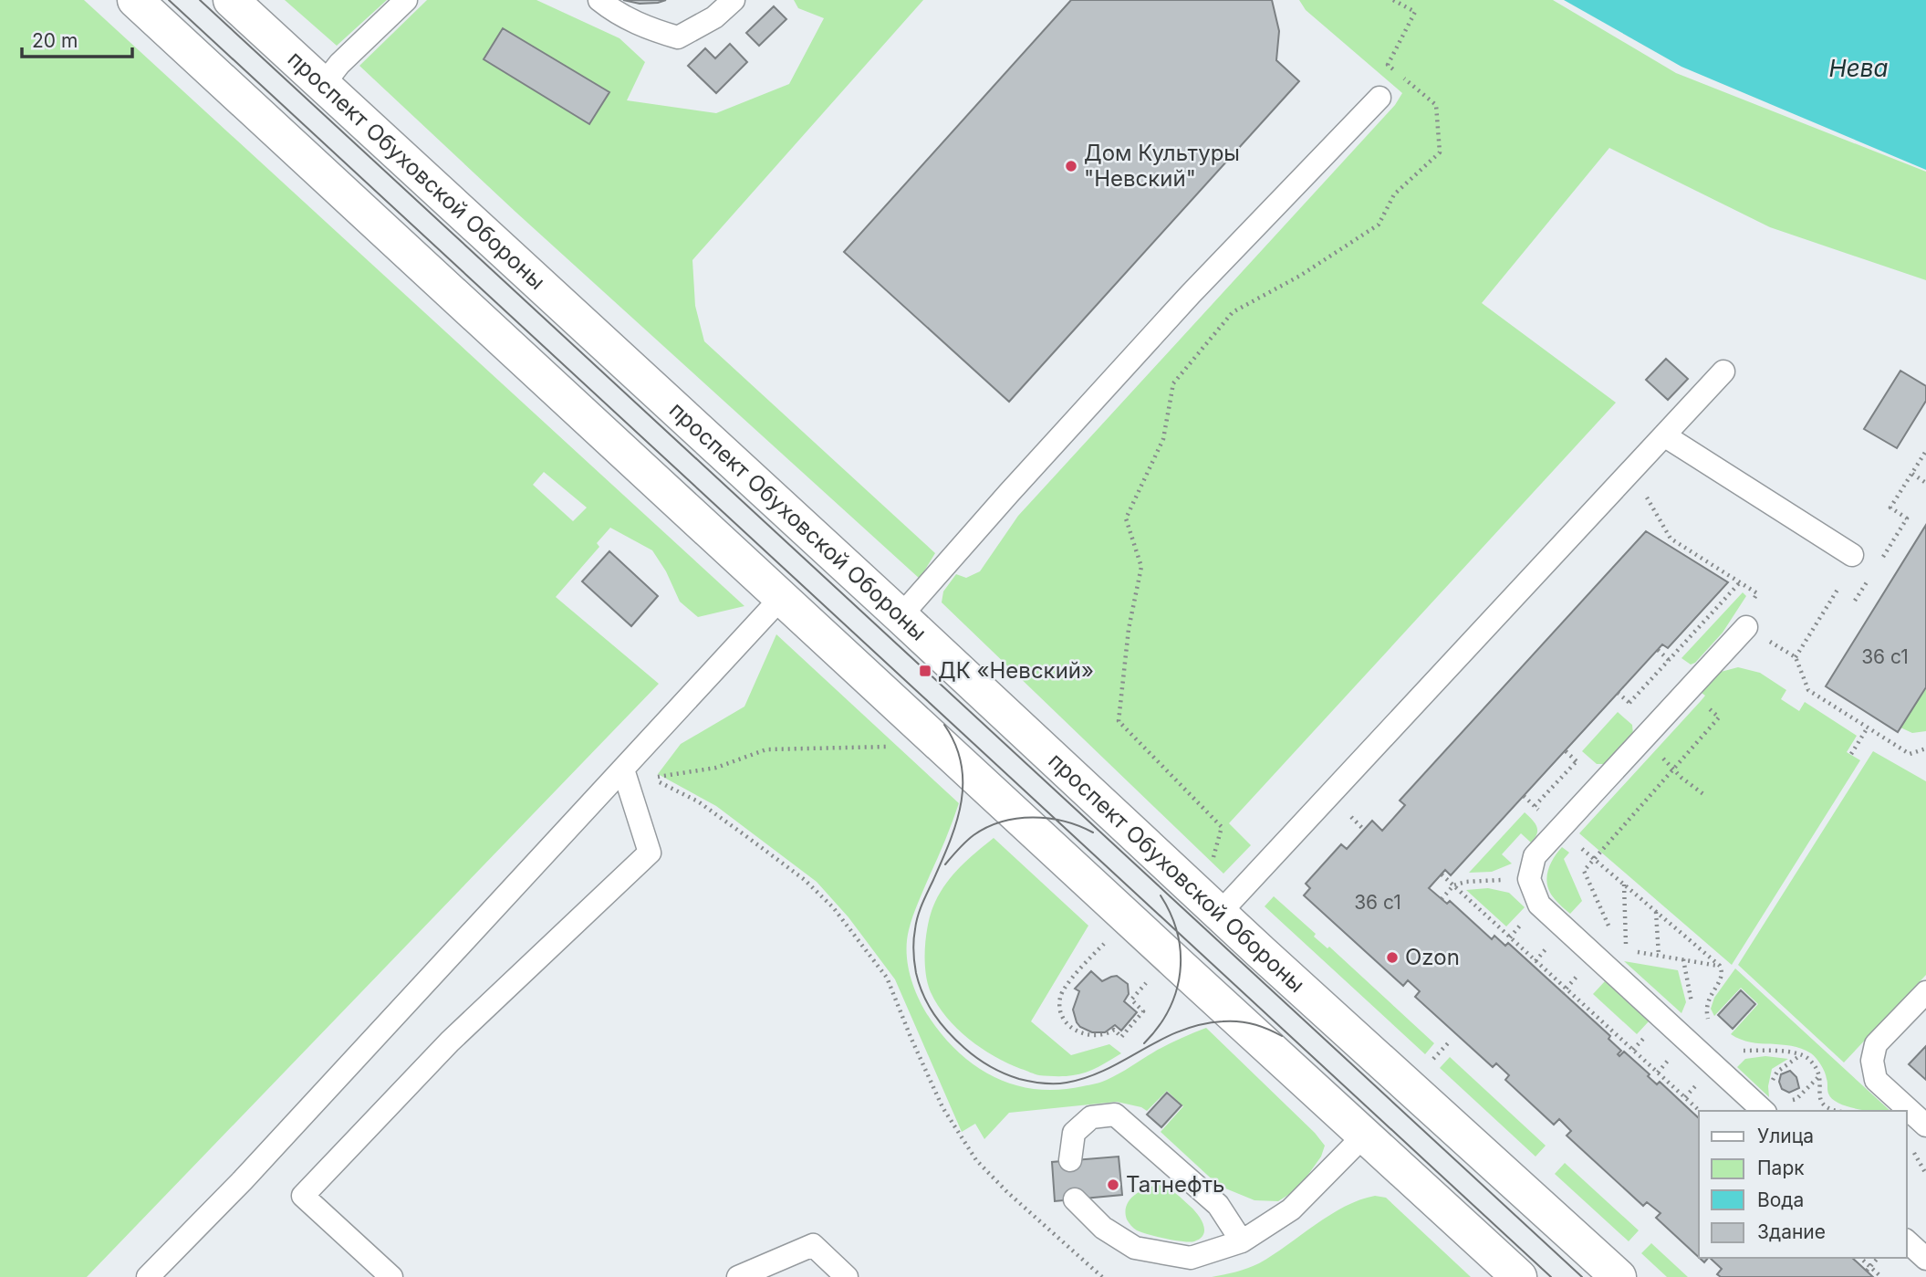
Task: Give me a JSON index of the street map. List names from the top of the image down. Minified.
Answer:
{"streets":{"main road":["проспект Обуховской Обороны"]},"water":["Нева"],"places":{"other":["Дом Культуры \"Невский\"","Ozon","Татнефть"],"transit":["ДК «Невский»"]},"house_numbers":["36 с1","36 с1"],"legend":["Улица","Парк","Вода","Здание"],"scale_bar":"20 m"}
